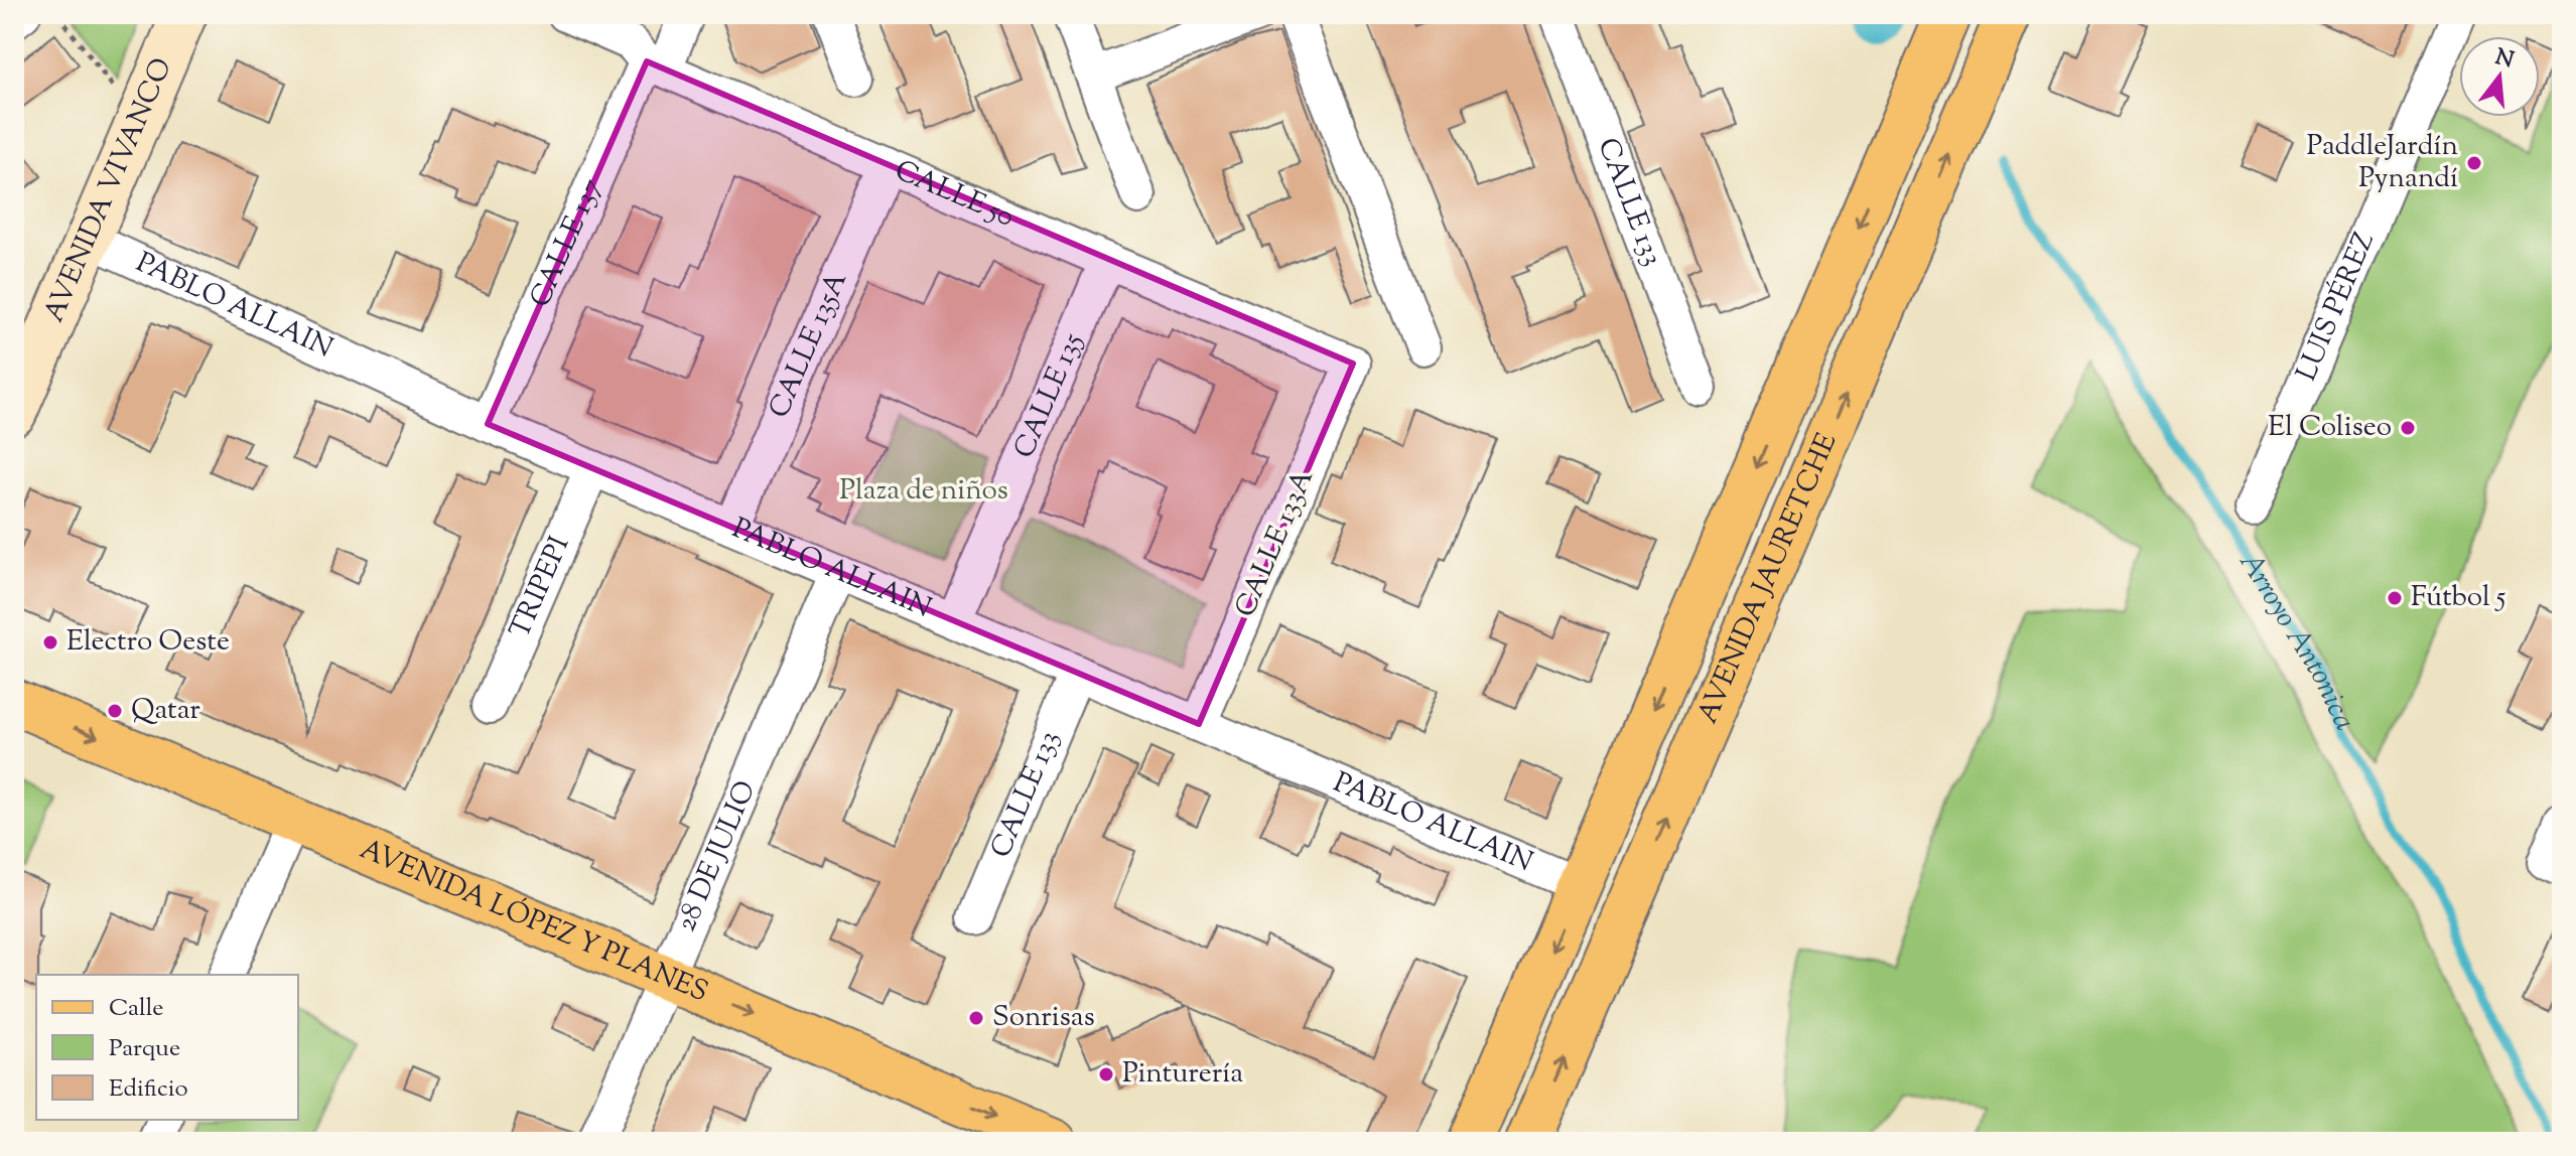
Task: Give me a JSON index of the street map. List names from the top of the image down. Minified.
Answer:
{"streets":{"main road":["AVENIDA VIVANCO","AVENIDA JAURETCHE","AVENIDA LÓPEZ Y PLANES"],"street":["CALLE 50","CALLE 133","CALLE 137","PABLO ALLAIN","LUIS PÉREZ","CALLE 135A","CALLE 135","CALLE 133A","TRIPEPI","28 DE JULIO"]},"crossings":[["AVENIDA VIVANCO","PABLO ALLAIN"],["CALLE 50","CALLE 137"],["CALLE 50","CALLE 135A"],["CALLE 50","CALLE 135"],["CALLE 50","CALLE 133A"],["CALLE 133","PABLO ALLAIN"],["CALLE 137","PABLO ALLAIN"],["PABLO ALLAIN","CALLE 135A"],["PABLO ALLAIN","CALLE 135"],["PABLO ALLAIN","CALLE 133A"],["PABLO ALLAIN","AVENIDA JAURETCHE"],["PABLO ALLAIN","TRIPEPI"],["PABLO ALLAIN","28 DE JULIO"],["28 DE JULIO","AVENIDA LÓPEZ Y PLANES"]],"one_way":["AVENIDA LÓPEZ Y PLANES"],"water":["Arroyo Antonica"],"parks":["Plaza de niños"],"places":["PaddleJardín Pynandí","El Coliseo","Fútbol 5","Electro Oeste","Qatar","Sonrisas","Pinturería"],"legend":["Calle","Parque","Edificio"],"north":"top"}
